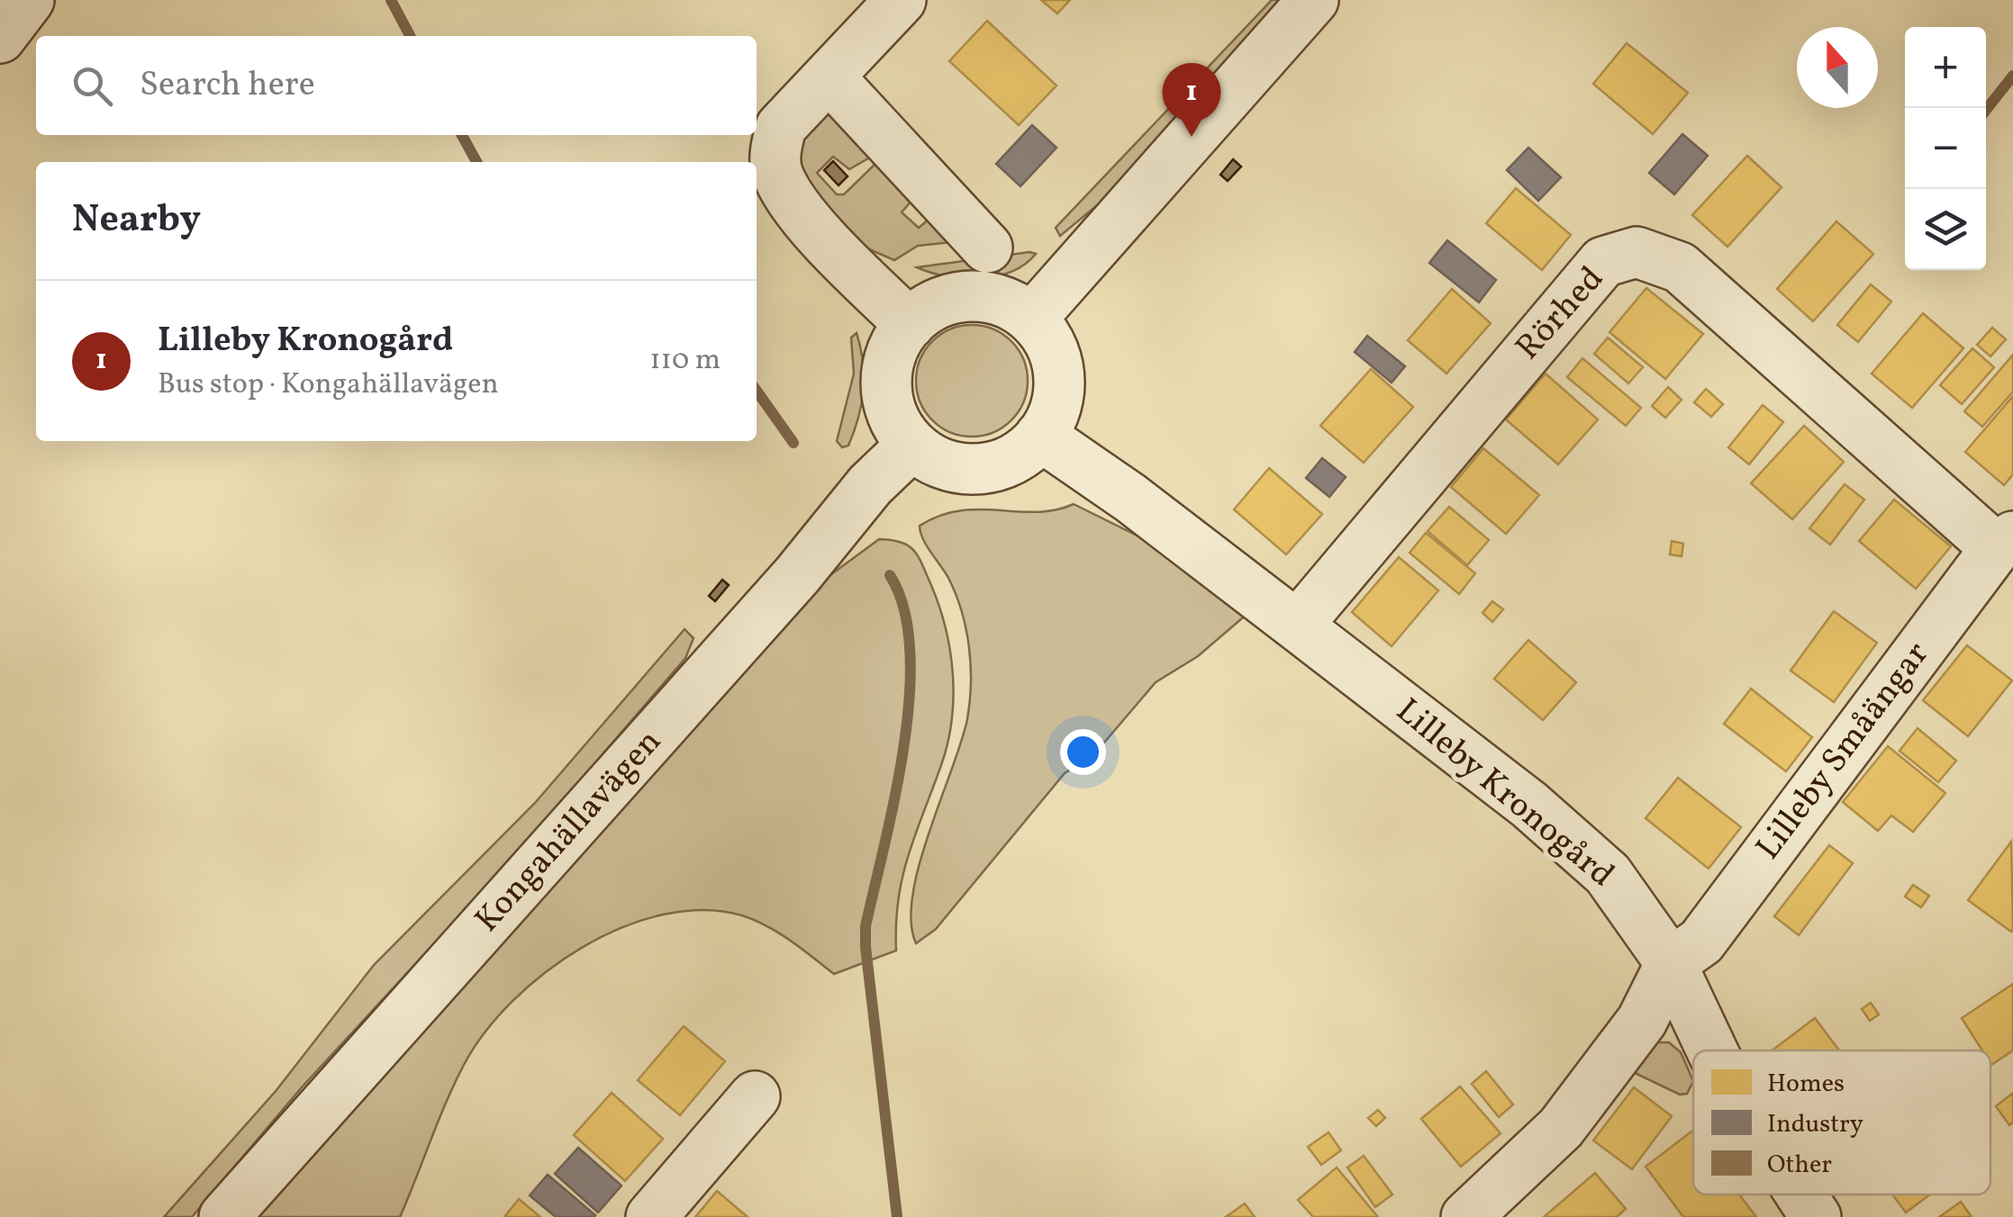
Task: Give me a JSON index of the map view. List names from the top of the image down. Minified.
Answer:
{"streets":{"street":["Rörhed","Lilleby Småängar","Lilleby Kronogård","Kongahällavägen"]},"crossings":[["Rörhed","Lilleby Småängar"],["Rörhed","Lilleby Kronogård"],["Lilleby Småängar","Lilleby Kronogård"],["Lilleby Kronogård","Kongahällavägen"]],"legend":["Homes","Industry","Other"],"north":"top","page":{"map_buttons":["+","−"],"search":"Search here","pins":"1","heading":"Nearby","list":[{"mark":"1","name":"Lilleby Kronogård","note":"Bus stop · Kongahällavägen","value":"110 m"}]}}
